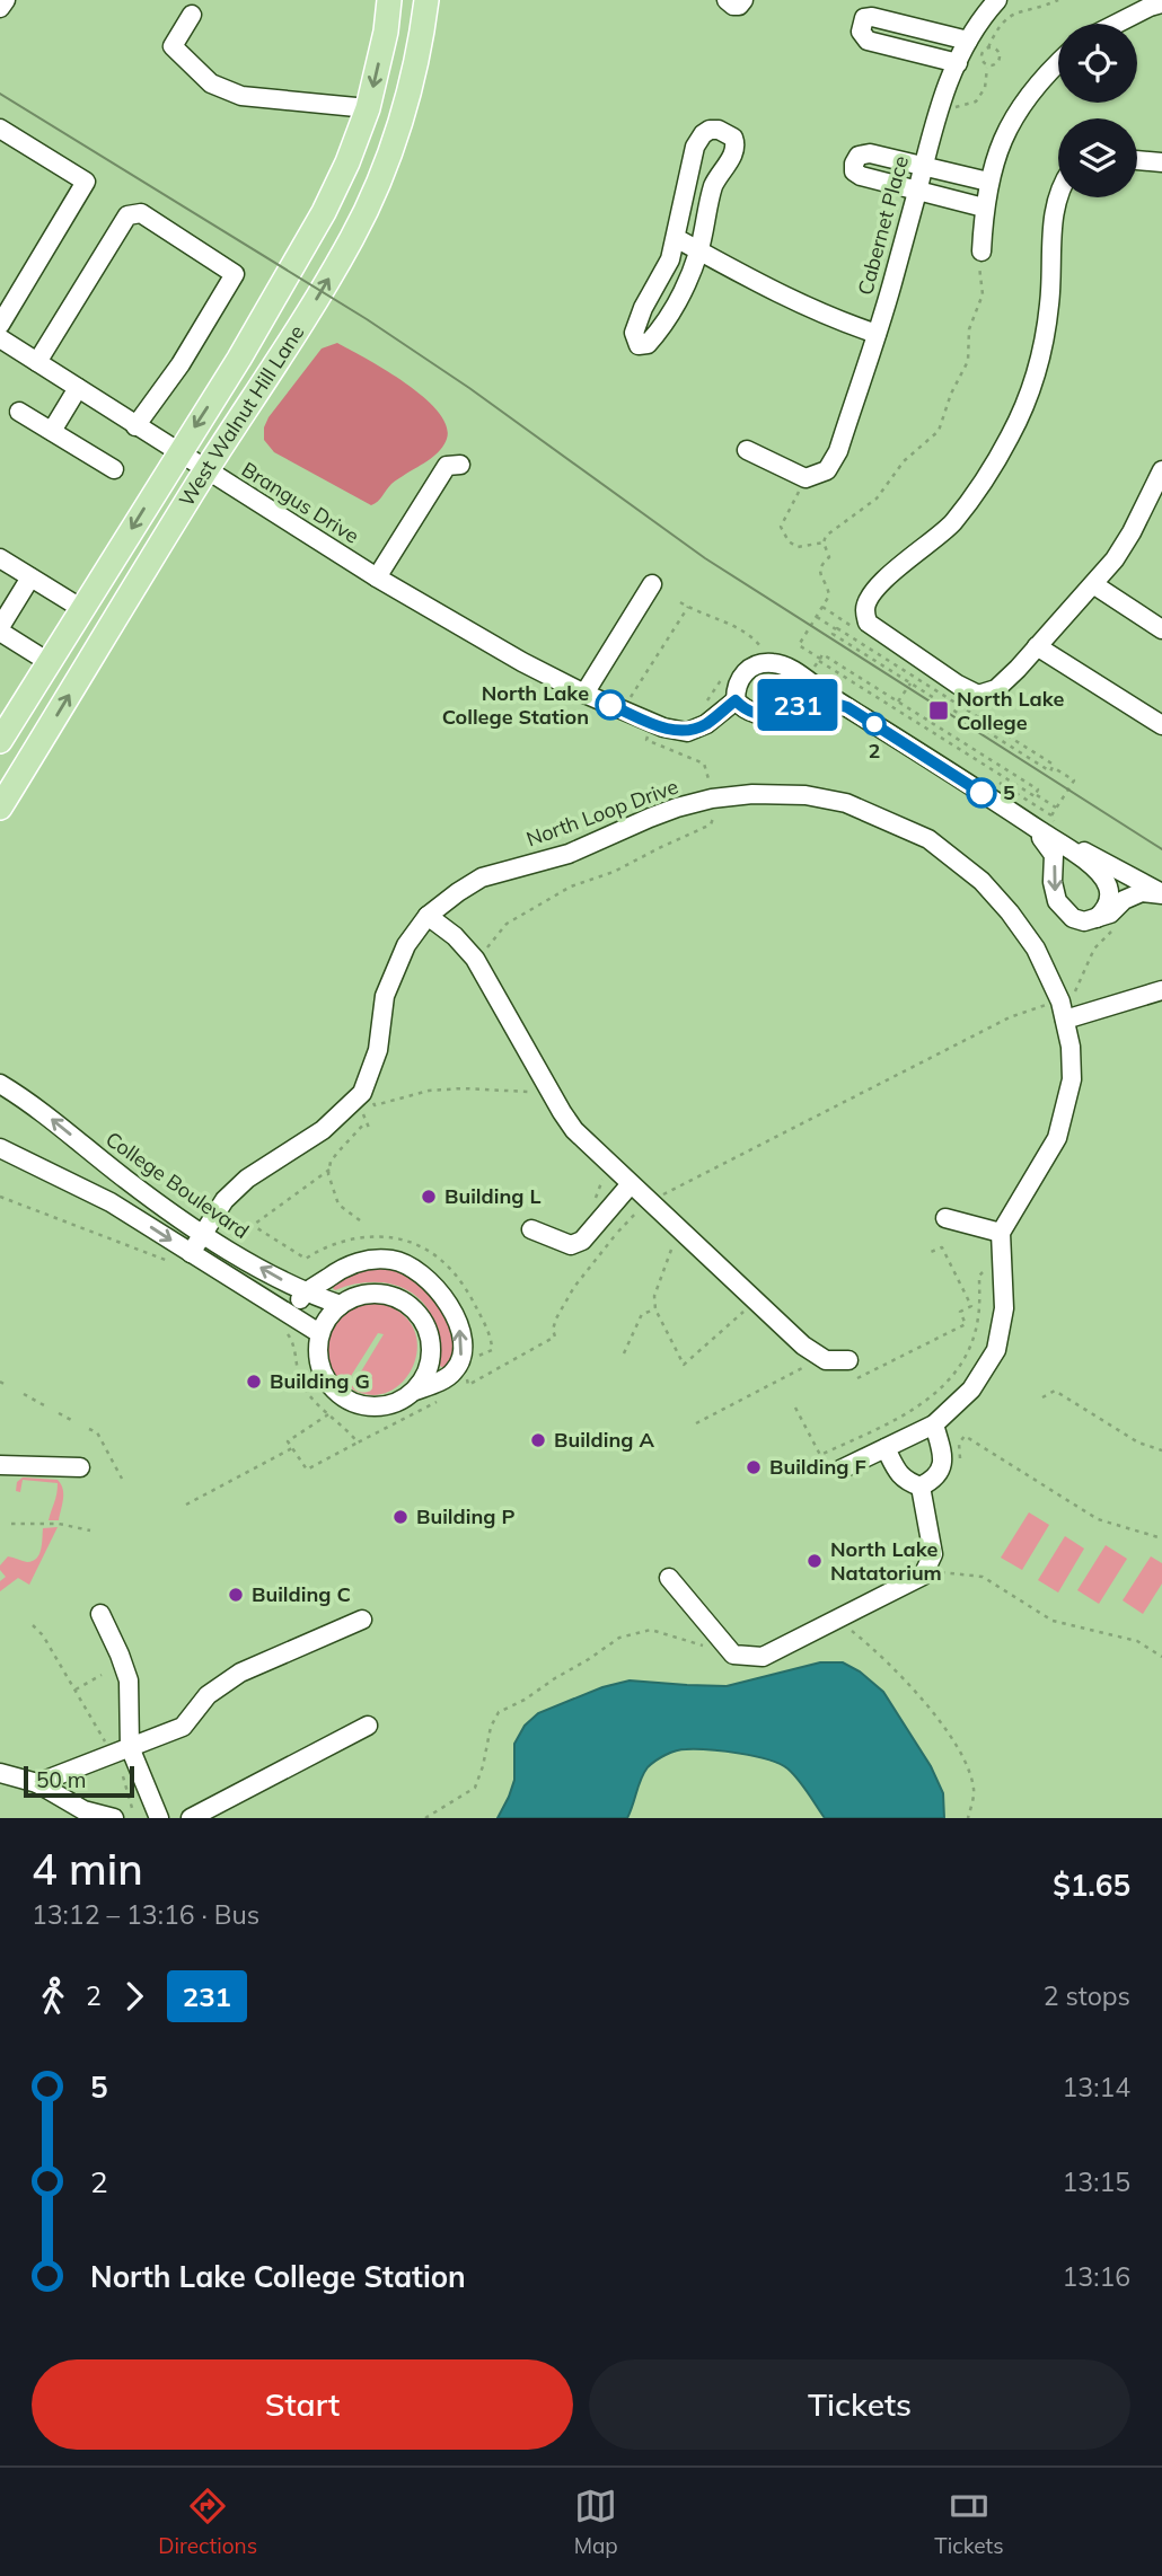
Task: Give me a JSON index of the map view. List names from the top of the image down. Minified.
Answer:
{"streets":{"main road":["West Walnut Hill Lane"],"street":["Cabernet Place","Brangus Drive","North Loop Drive","College Boulevard"]},"crossings":[["West Walnut Hill Lane","Brangus Drive"],["North Loop Drive","College Boulevard"]],"places":{"other":["North Lake College Station","2","5","Building L","Building G","Building A","Building F","Building P","North Lake Natatorium","Building C"],"transit":["North Lake College"]},"lines":["bus line 231"],"scale_bar":"50 m","page":{"on_map":"231","scale":"50 m","heading":["4 min","13:12 – 13:16 · Bus","$1.65"],"legs":["2","231","2 stops"],"list":[{"name":"5","value":"13:14"},{"name":"2","value":"13:15"},{"name":"North Lake College Station","value":"13:16"}],"buttons":["Start","Tickets"],"tabs":["Directions","Map","Tickets"]}}
